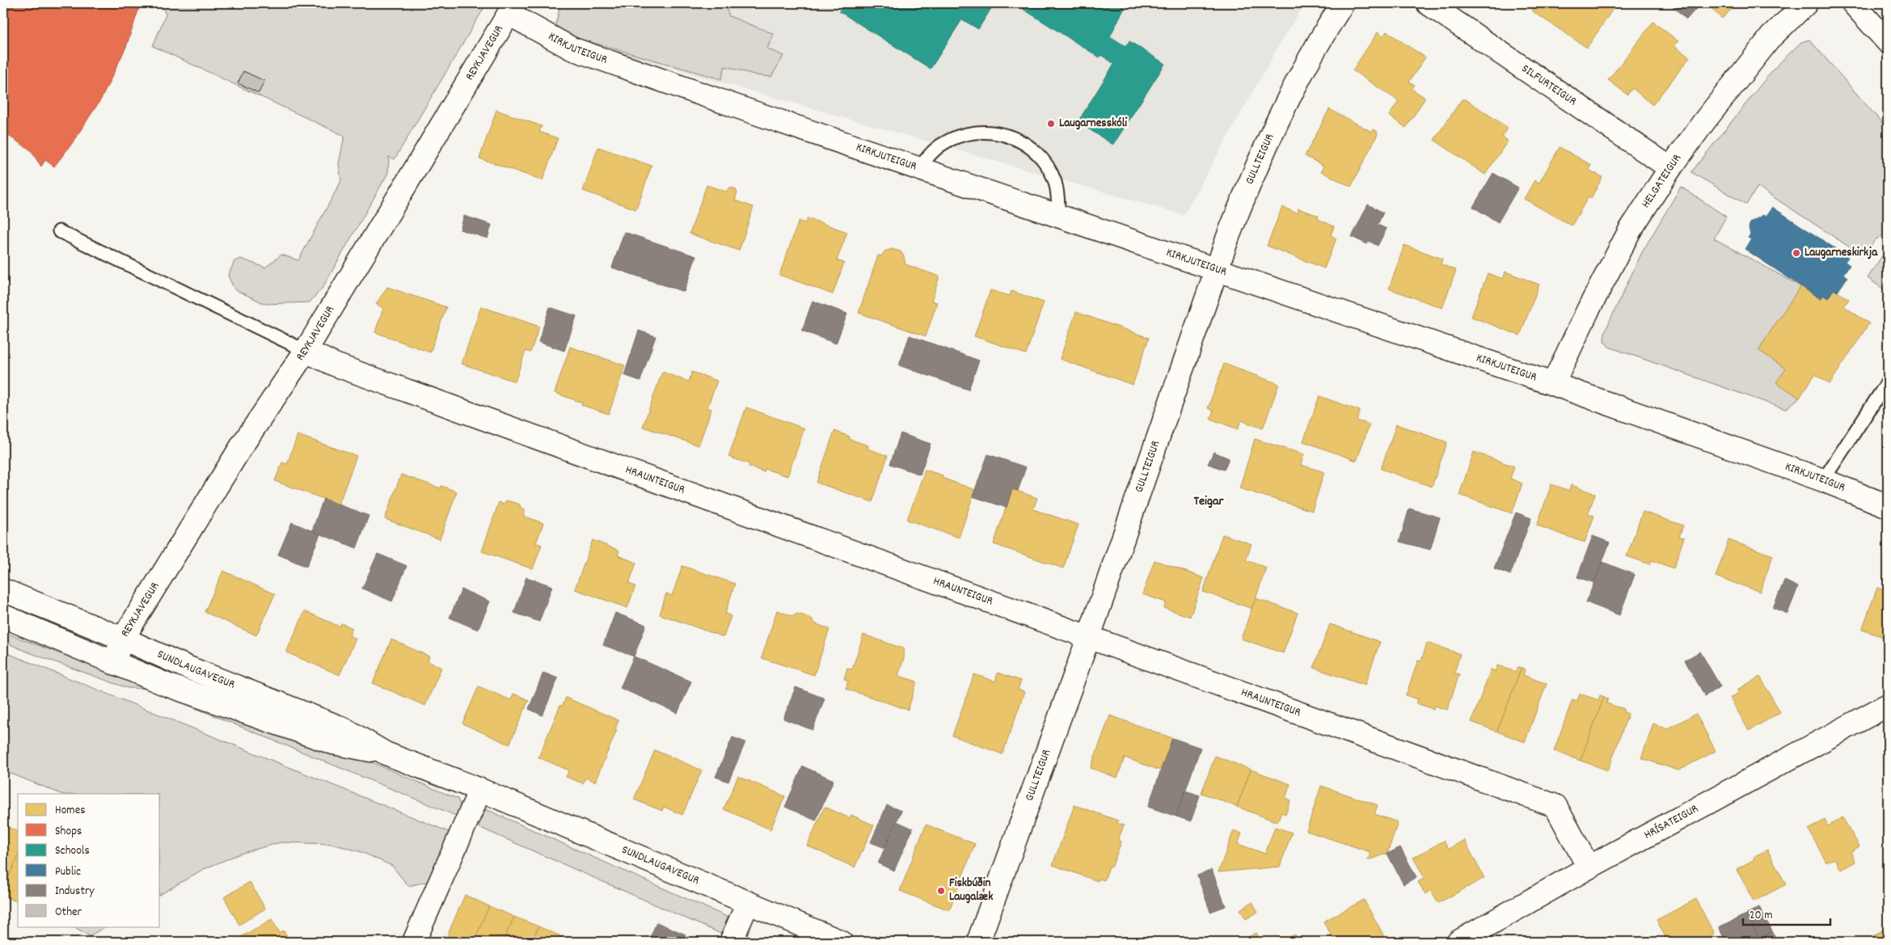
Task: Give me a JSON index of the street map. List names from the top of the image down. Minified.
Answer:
{"streets":{"street":["KIRKJUTEIGUR","REYKJAVEGUR","SILFURTEIGUR","GULLTEIGUR","HELGATEIGUR","HRAUNTEIGUR","SUNDLAUGAVEGUR","HRÍSATEIGUR"]},"crossings":[["KIRKJUTEIGUR","REYKJAVEGUR"],["KIRKJUTEIGUR","GULLTEIGUR"],["KIRKJUTEIGUR","HELGATEIGUR"],["REYKJAVEGUR","HRAUNTEIGUR"],["REYKJAVEGUR","SUNDLAUGAVEGUR"],["SILFURTEIGUR","HELGATEIGUR"],["GULLTEIGUR","HRAUNTEIGUR"],["HRAUNTEIGUR","HRÍSATEIGUR"]],"districts":["Teigar"],"places":["Laugarnesskóli","Laugarneskirkja","Fiskbúðin Laugalæk"],"legend":["Homes","Shops","Schools","Public","Industry","Other"],"scale_bar":"20 m"}
